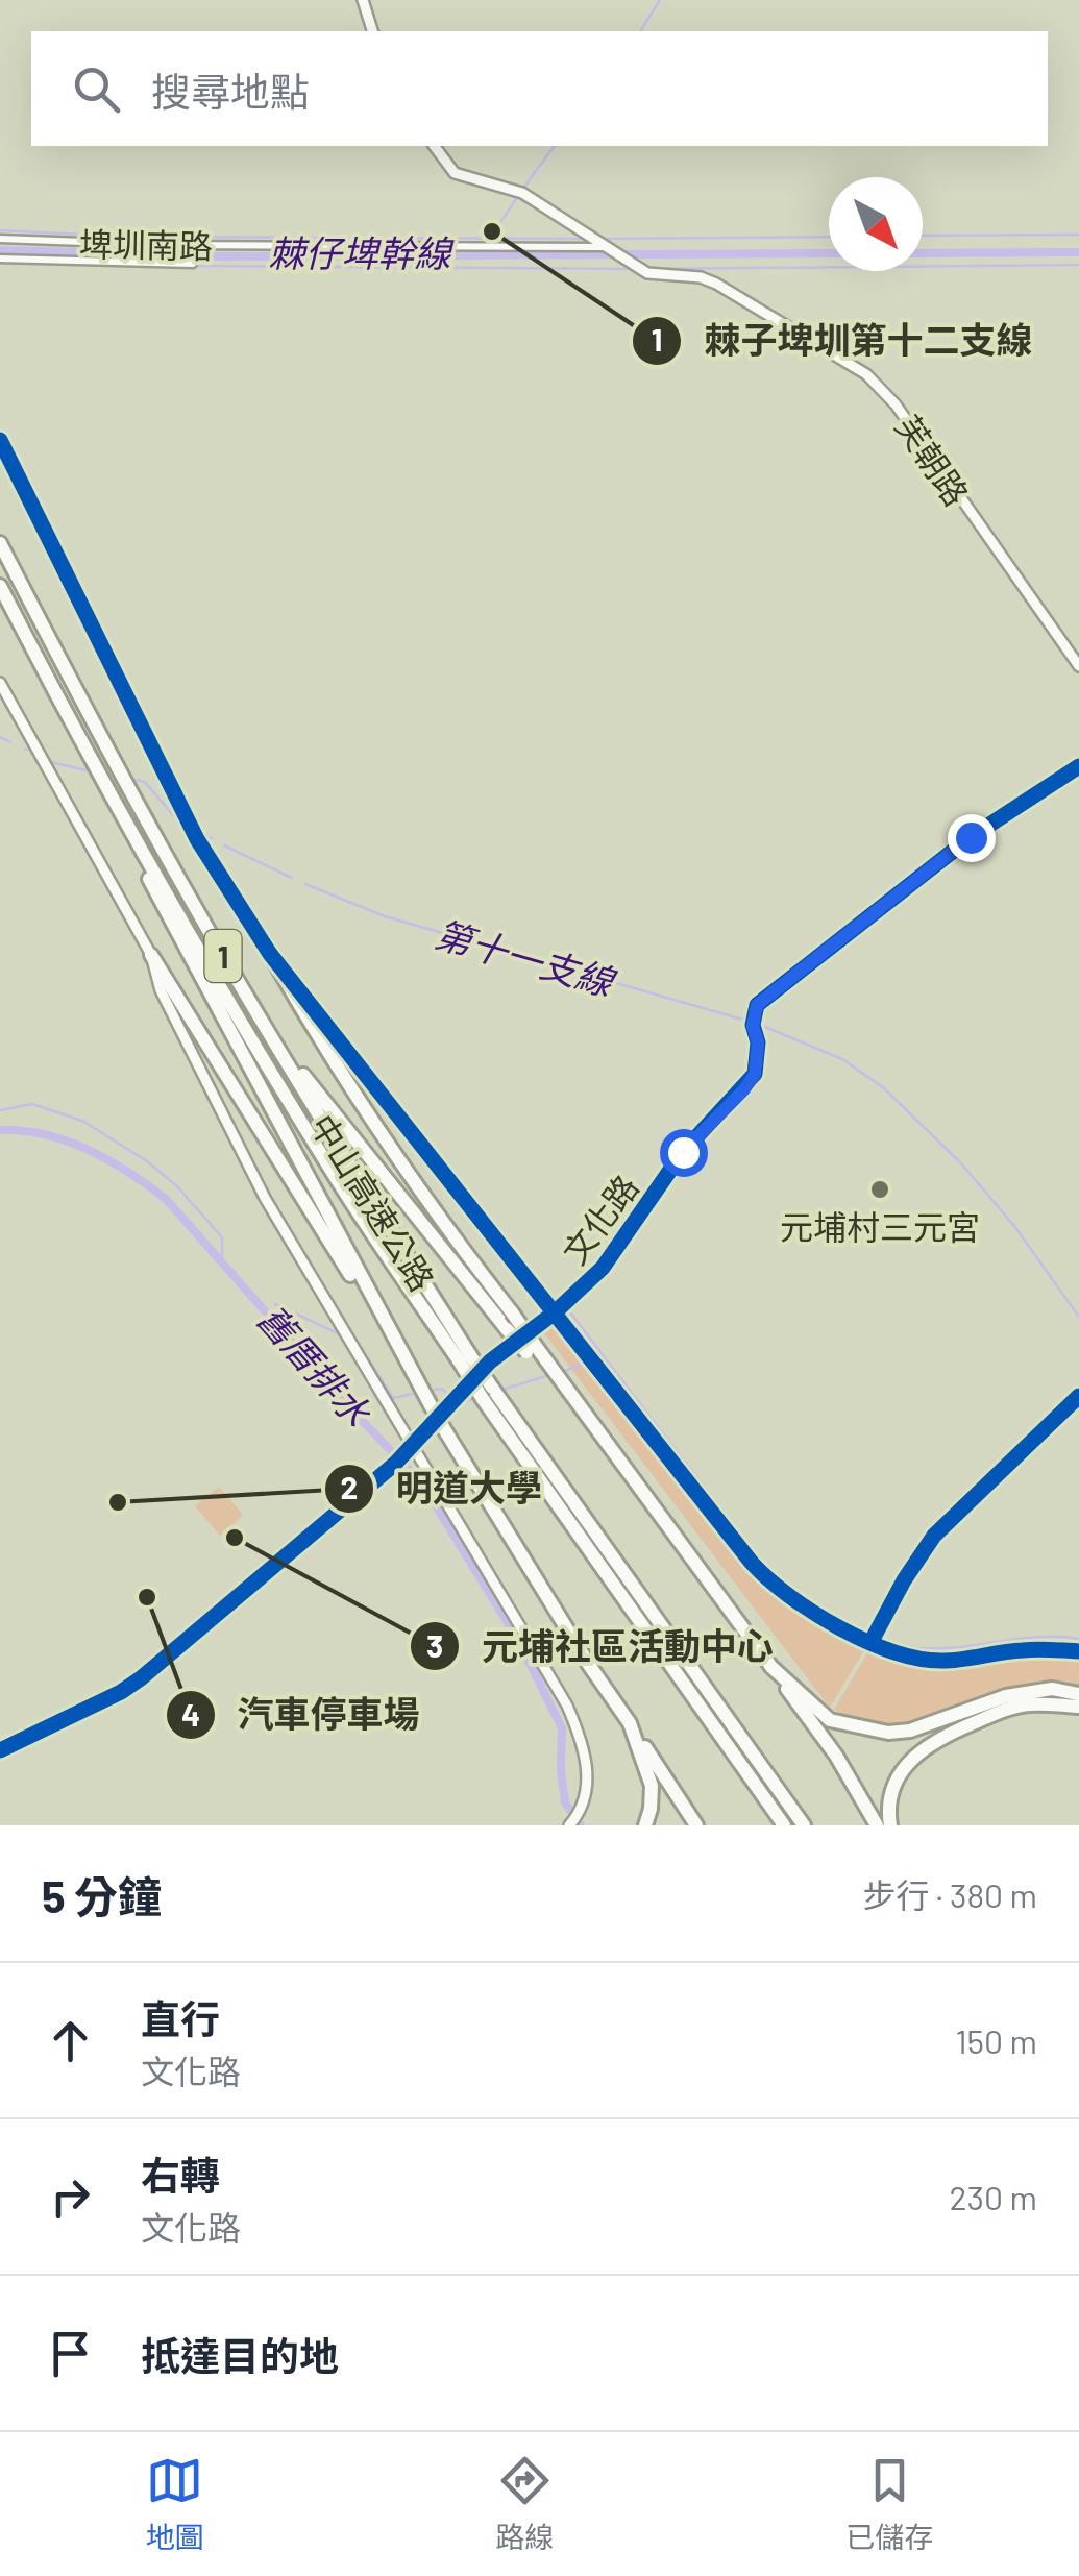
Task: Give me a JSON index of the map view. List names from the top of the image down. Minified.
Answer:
{"streets":{"highway":["1","中山高速公路"],"street":["埤圳南路","芙朝路","文化路"]},"crossings":[["埤圳南路","芙朝路"]],"water":["棘仔埤幹線","第十一支線","舊厝排水"],"places":["棘子埤圳第十二支線","元埔村三元宮","明道大學","元埔社區活動中心","汽車停車場"],"north":"bottom right","page":{"search":"搜尋地點","heading":["5 分鐘","步行 · 380 m"],"list":[["直行","文化路","150 m"],["右轉","文化路","230 m"],"抵達目的地"],"nav":["地圖","路線","已儲存"]}}
